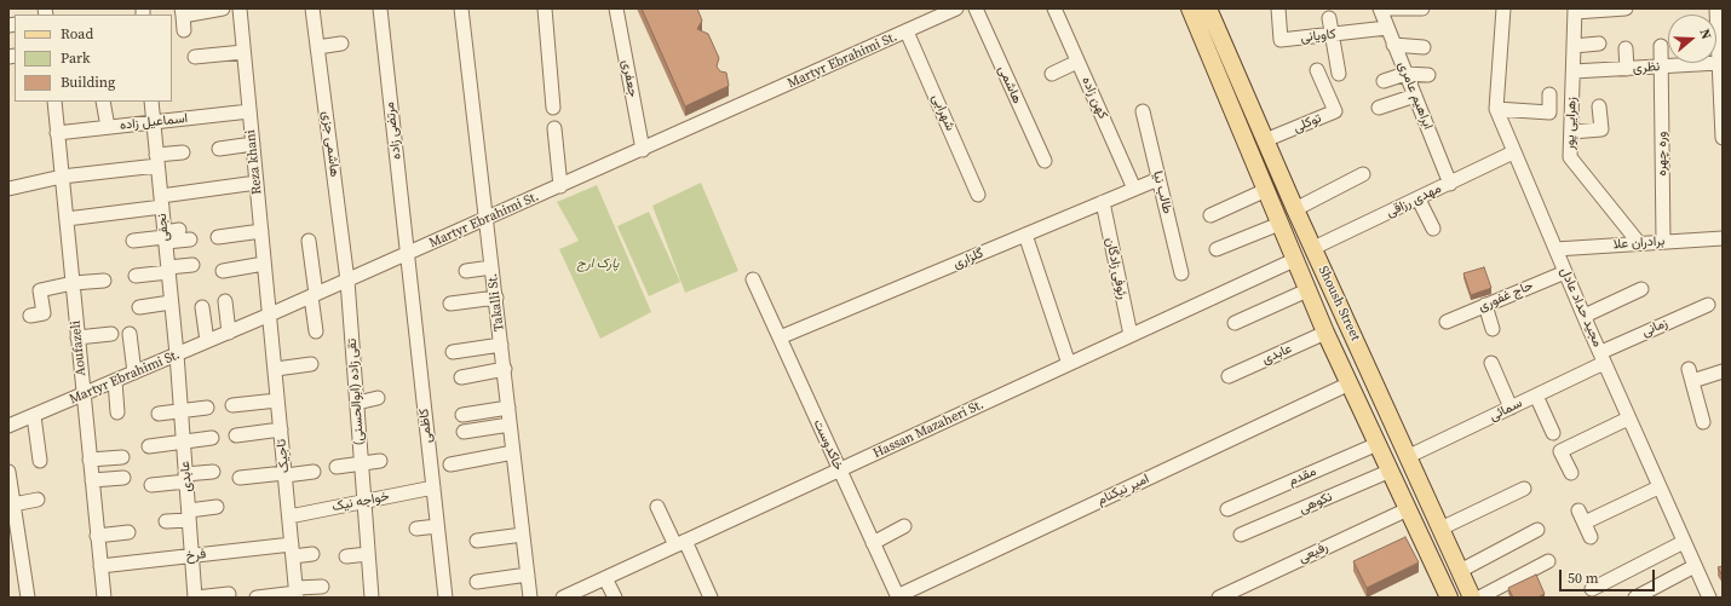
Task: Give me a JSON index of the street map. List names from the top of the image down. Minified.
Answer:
{"streets":{"main road":["Shoush Street"],"street":["کاویانی","Martyr Ebrahimi St.","نظری","جعفری","هاشمی","ابراهیم عامری","کهن زاده","شهرابی","اسماعیل زاده","توکلی","زهرایی پور","مرتضی زاده","هاشمی جزی","وره چهره","Reza khani","طالب نیا","مهدی رزاقی","نجفی","برادران علا","گلزاری","رئوفی زادگان","حاج غفوری","Takalli St.","مجید حداد عادل","زمانی","Aoufazeli","عابدی","تقی زاده (ابوالحسنی)","سمائی","کاظمی","Hassan Mazaheri St.","خاکدوست","تاجیک","مقدم","امیر نیکنام","خواجه نیک","نکوهی","رفیعی","فرخ"]},"crossings":[["کاویانی","ابراهیم عامری"],["Martyr Ebrahimi St.","جعفری"],["Martyr Ebrahimi St.","شهرابی"],["Martyr Ebrahimi St.","مرتضی زاده"],["Martyr Ebrahimi St.","هاشمی جزی"],["Martyr Ebrahimi St.","Reza khani"],["Martyr Ebrahimi St.","نجفی"],["Martyr Ebrahimi St.","Takalli St."],["Martyr Ebrahimi St.","Aoufazeli"],["Martyr Ebrahimi St.","عابدی"],["Martyr Ebrahimi St.","تقی زاده (ابوالحسنی)"],["Martyr Ebrahimi St.","کاظمی"],["Martyr Ebrahimi St.","تاجیک"],["نظری","زهرایی پور"],["نظری","وره چهره"],["ابراهیم عامری","مهدی رزاقی"],["کهن زاده","گلزاری"],["اسماعیل زاده","Reza khani"],["اسماعیل زاده","نجفی"],["اسماعیل زاده","Aoufazeli"],["توکلی","Shoush Street"],["زهرایی پور","برادران علا"],["مرتضی زاده","کاظمی"],["هاشمی جزی","تقی زاده (ابوالحسنی)"],["وره چهره","برادران علا"],["Reza khani","تاجیک"],["طالب نیا","گلزاری"],["مهدی رزاقی","Shoush Street"],["مهدی رزاقی","مجید حداد عادل"],["نجفی","عابدی"],["برادران علا","مجید حداد عادل"],["گلزاری","رئوفی زادگان"],["گلزاری","خاکدوست"],["رئوفی زادگان","Hassan Mazaheri St."],["حاج غفوری","مجید حداد عادل"],["Shoush Street","عابدی"],["Shoush Street","سمائی"],["Shoush Street","Hassan Mazaheri St."],["Shoush Street","مقدم"],["Shoush Street","امیر نیکنام"],["Shoush Street","نکوهی"],["Shoush Street","رفیعی"],["مجید حداد عادل","زمانی"],["مجید حداد عادل","سمائی"],["زمانی","سمائی"],["Aoufazeli","فرخ"],["عابدی","فرخ"],["تقی زاده (ابوالحسنی)","خواجه نیک"],["کاظمی","خواجه نیک"],["Hassan Mazaheri St.","خاکدوست"],["خاکدوست","امیر نیکنام"],["تاجیک","خواجه نیک"],["تاجیک","فرخ"]],"parks":["پارک ارج"],"legend":["Road","Park","Building"],"scale_bar":"50 m","north":"right"}
